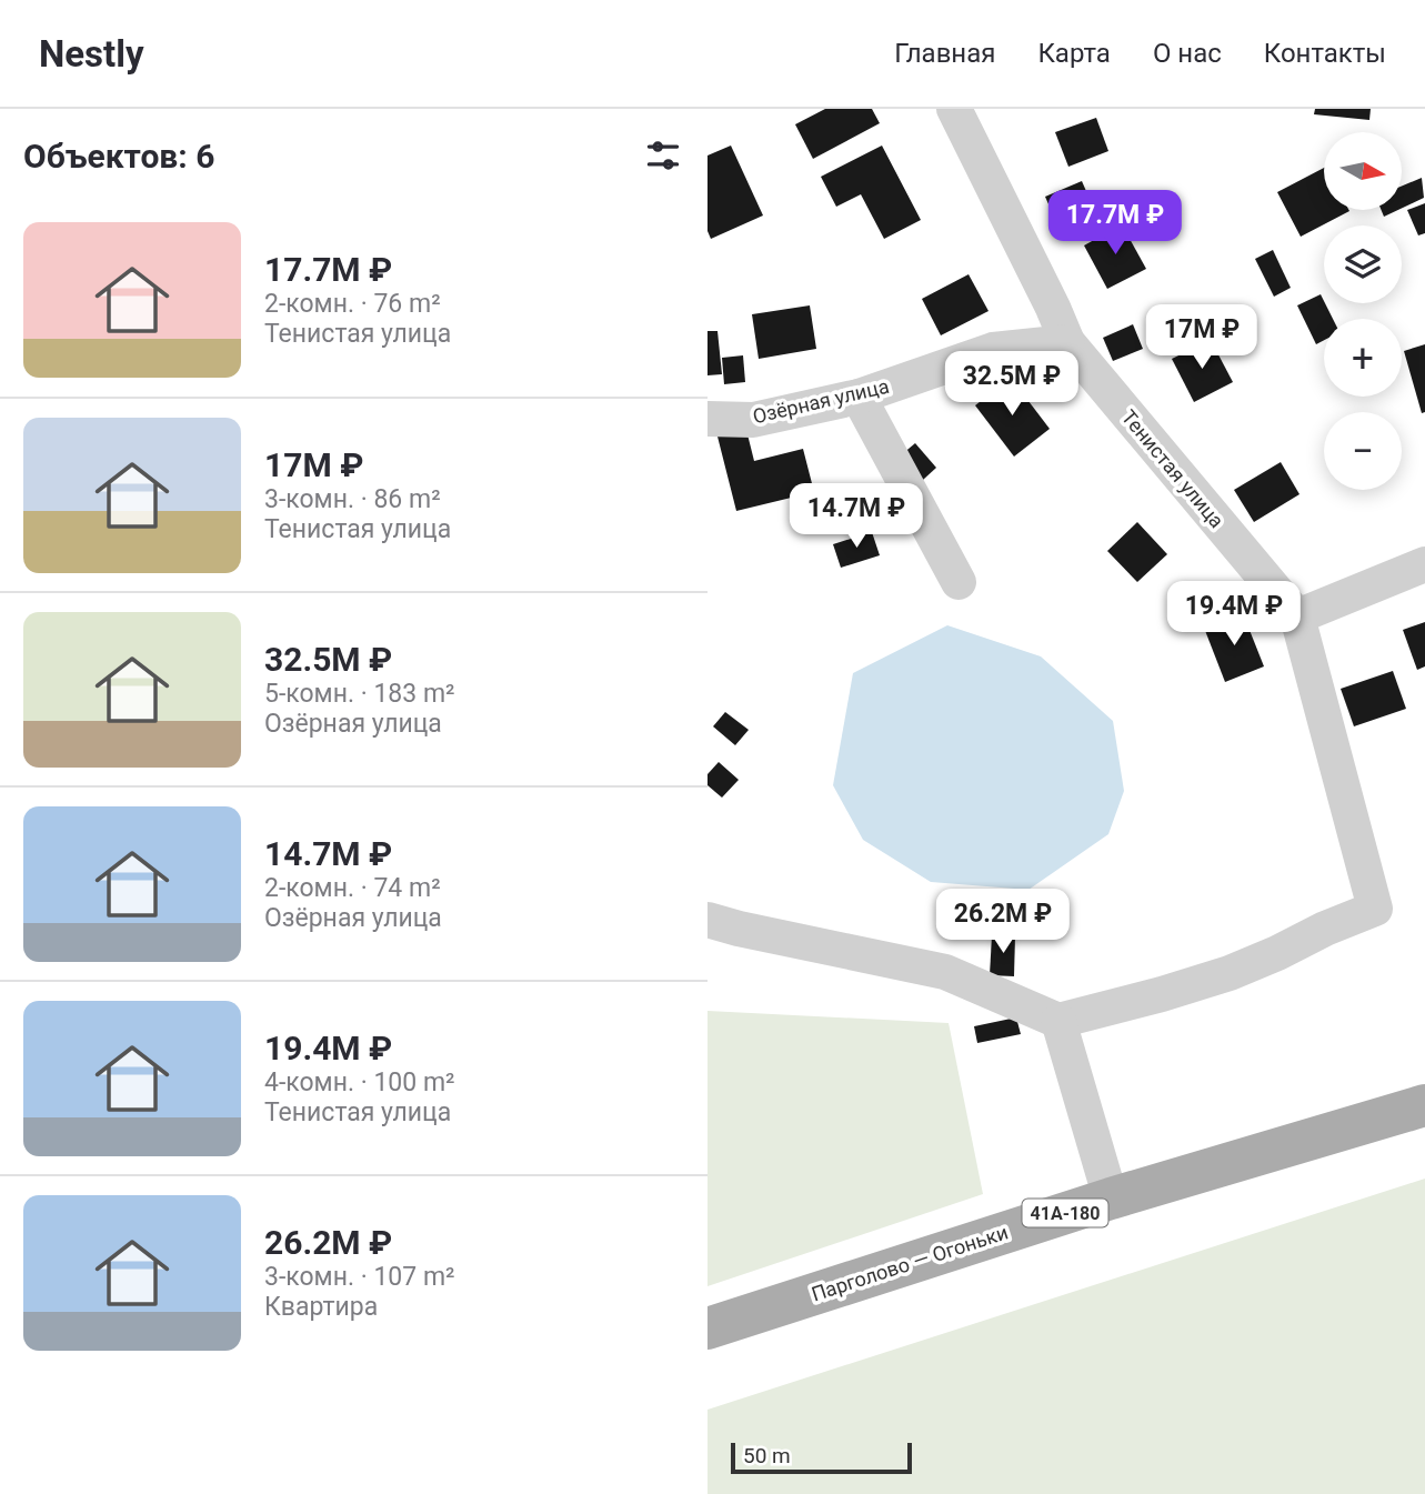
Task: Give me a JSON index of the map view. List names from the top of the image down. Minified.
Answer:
{"streets":{"main road":["41А-180","Парголово — Огоньки"],"street":["Озёрная улица","Тенистая улица"]},"crossings":[["Озёрная улица","Тенистая улица"]],"scale_bar":"50 m","north":"right","page":{"header":"Nestly","nav":["Главная","Карта","О нас","Контакты"],"heading":"Объектов: 6","map_buttons":["+","−"],"price":["17.7M ₽","17M ₽","32.5M ₽","14.7M ₽","19.4M ₽","26.2M ₽"],"list":[{"name":"17.7M ₽","note":"2-комн. · 76 m² · Тенистая улица"},{"name":"17M ₽","note":"3-комн. · 86 m² · Тенистая улица"},{"name":"32.5M ₽","note":"5-комн. · 183 m² · Озёрная улица"},{"name":"14.7M ₽","note":"2-комн. · 74 m² · Озёрная улица"},{"name":"19.4M ₽","note":"4-комн. · 100 m² · Тенистая улица"},{"name":"26.2M ₽","note":"3-комн. · 107 m² · Квартира"}],"scale":"50 m"}}
